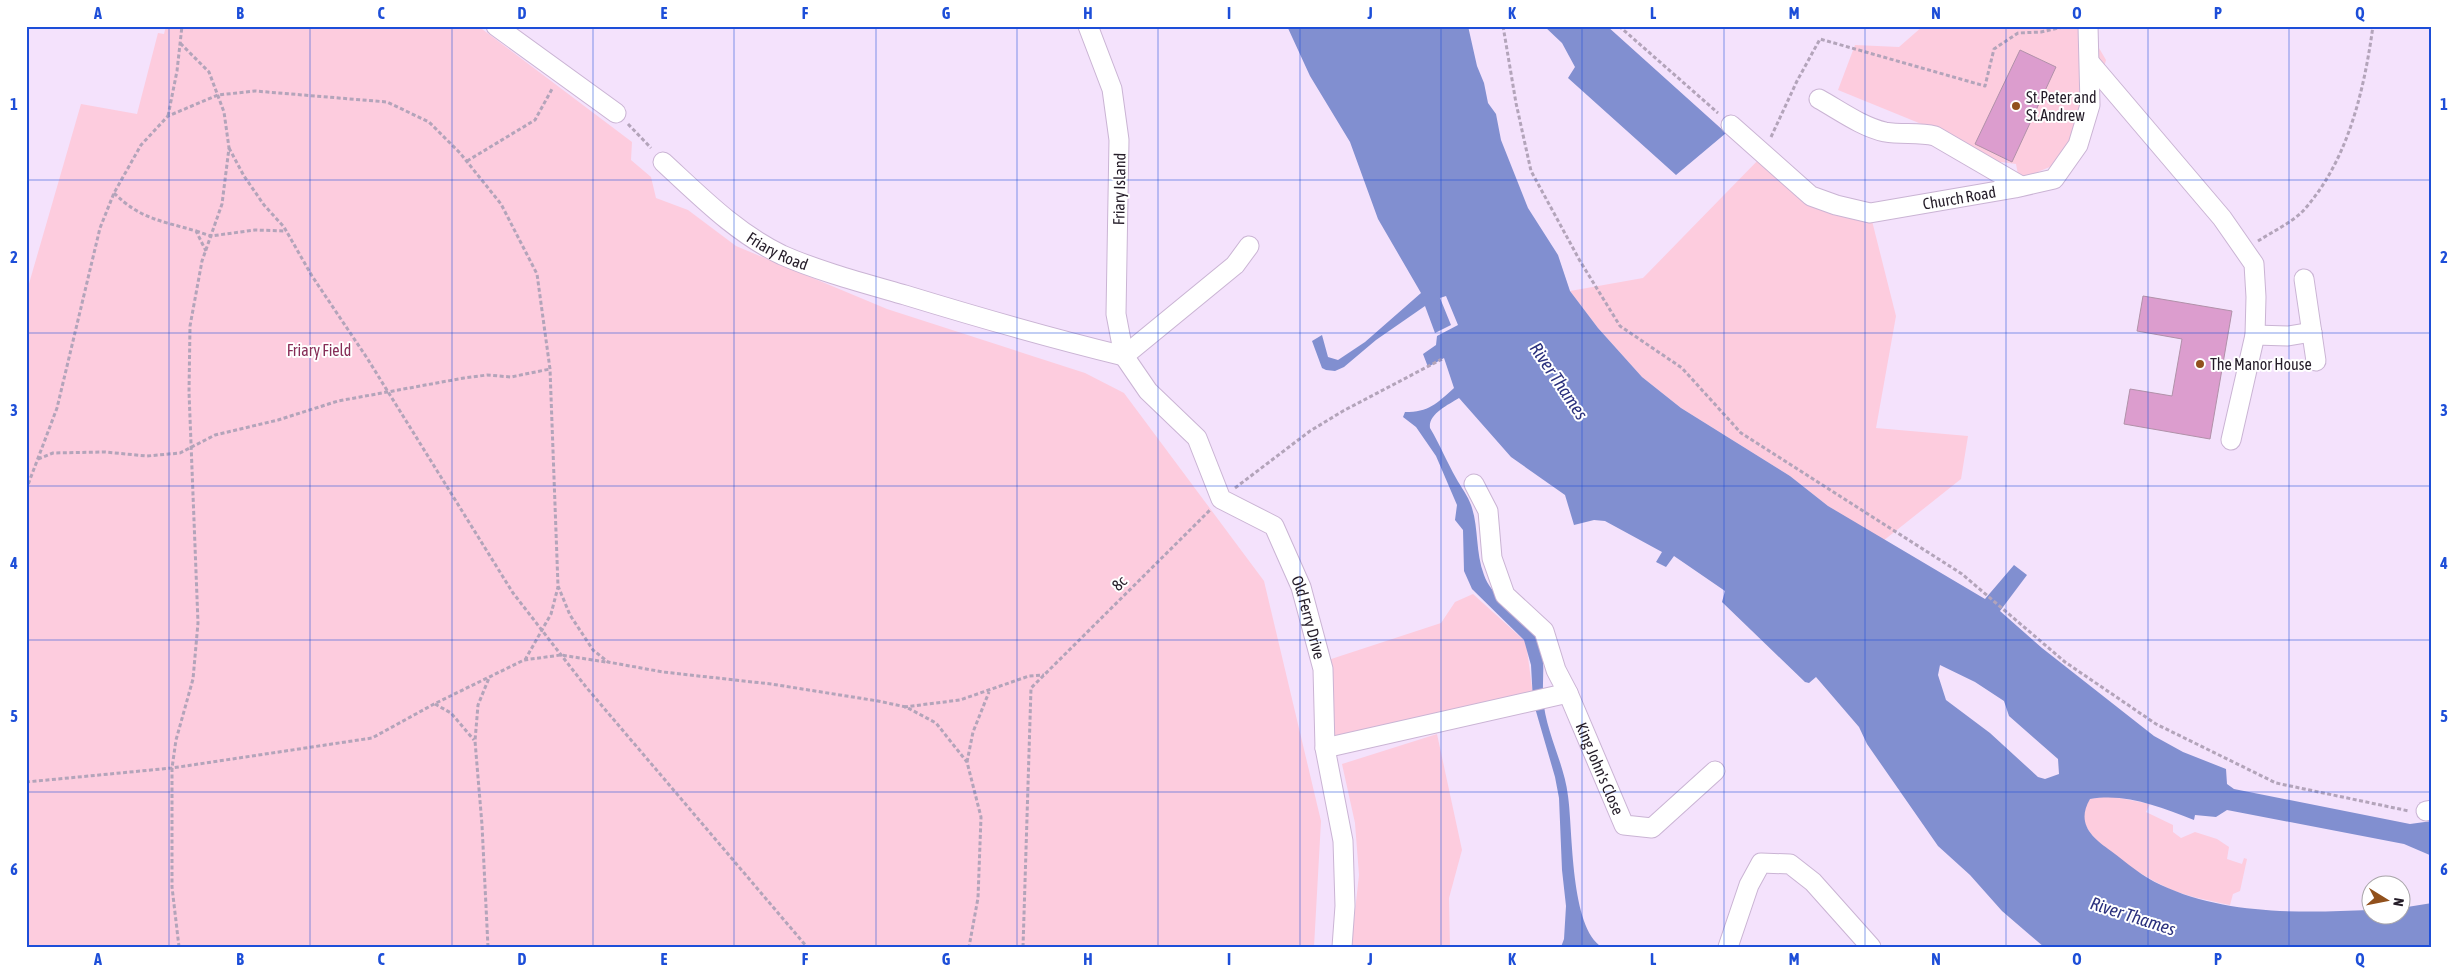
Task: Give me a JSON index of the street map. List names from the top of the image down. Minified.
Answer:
{"streets":{"street":["Friary Island","Church Road","Friary Road","Old Ferry Drive","King John's Close"],"path":["8c"]},"crossings":[["Friary Island","Friary Road"],["8c","Old Ferry Drive"]],"water":["River Thames"],"parks":["Friary Field"],"places":["St.Peter and St.Andrew","The Manor House"],"north":"right","grid":{"columns":["A","B","C","D","E","F","G","H","I","J","K","L","M","N","O","P","Q"],"rows":["1","2","3","4","5","6"]}}
